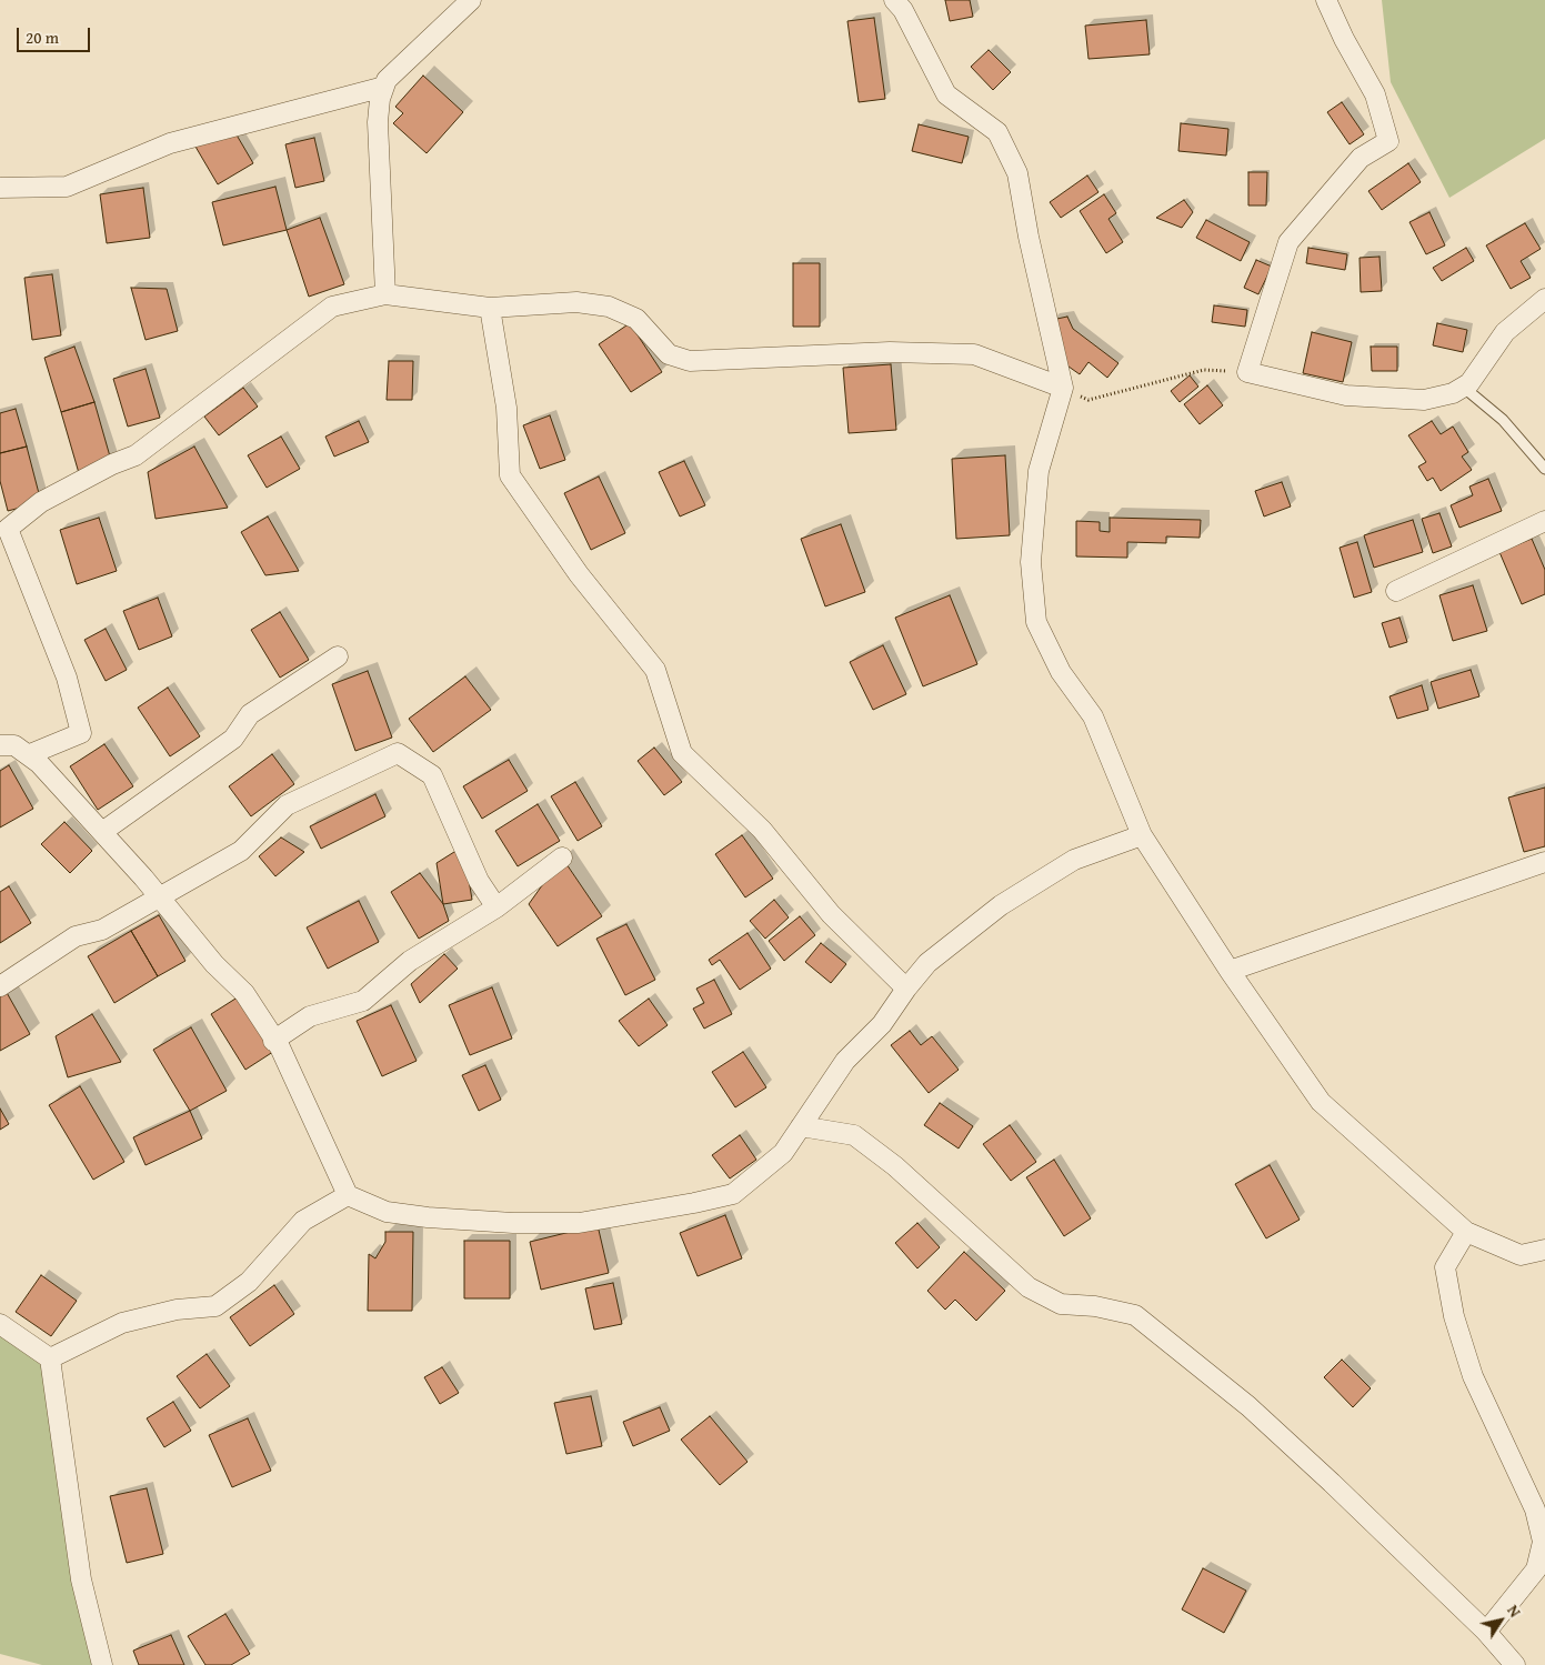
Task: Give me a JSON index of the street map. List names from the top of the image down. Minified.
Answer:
{"scale_bar":"20 m","north":"top right"}
